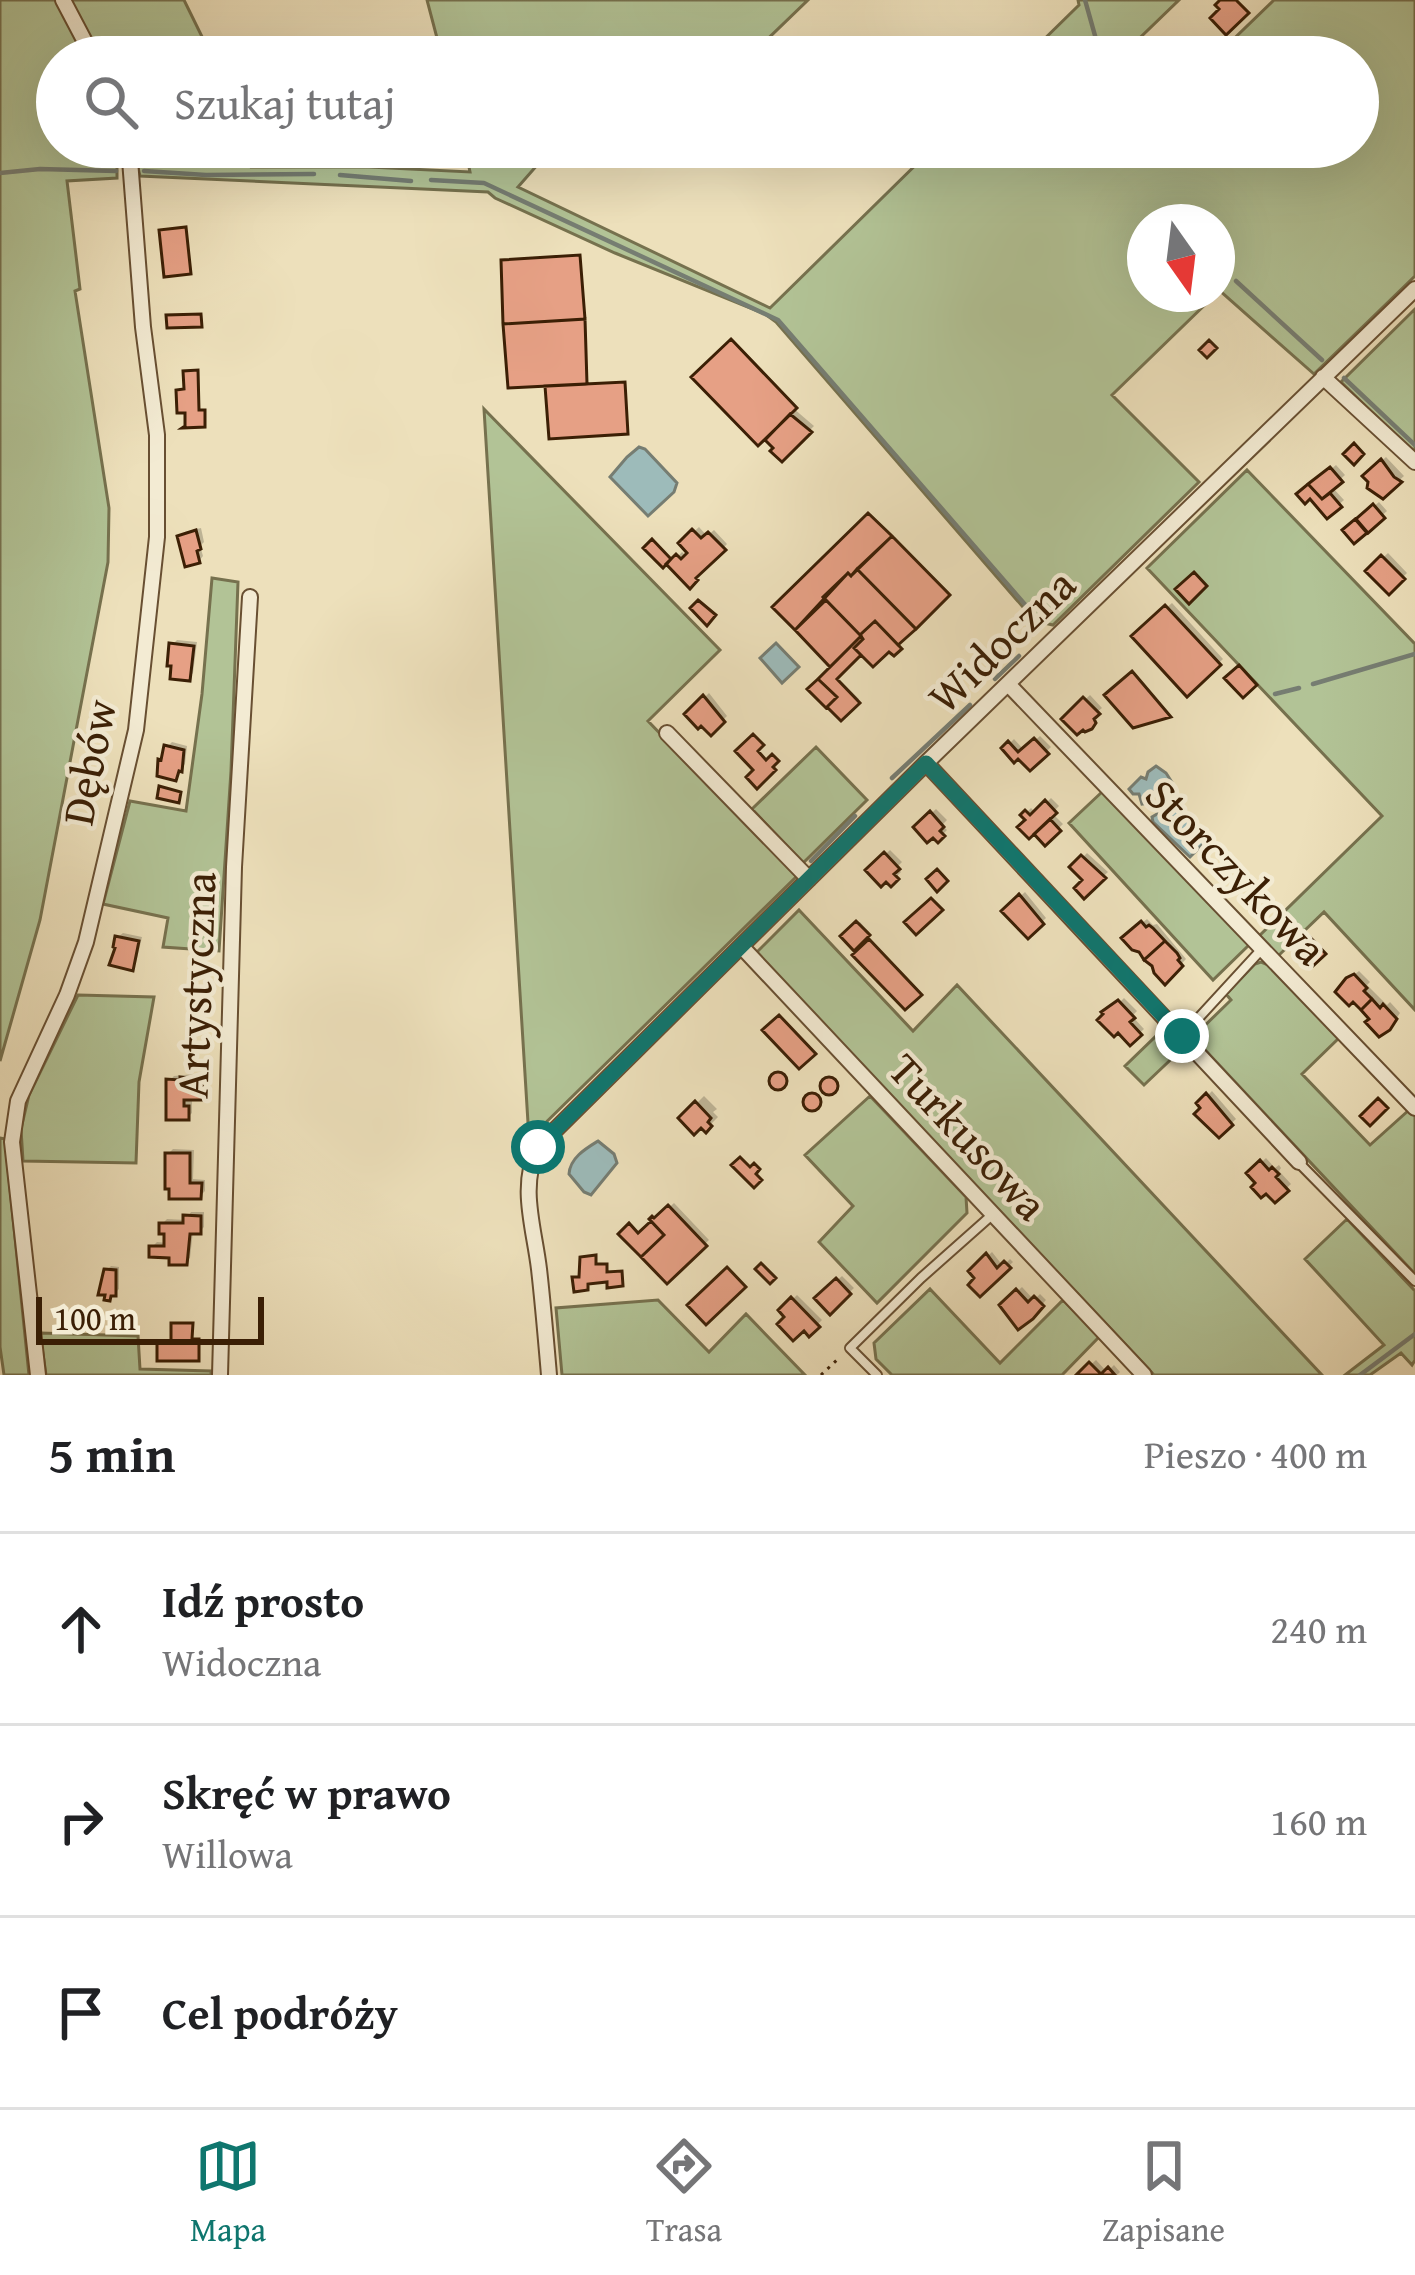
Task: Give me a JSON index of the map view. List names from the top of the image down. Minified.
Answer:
{"streets":{"street":["Widoczna","Dębów","Storczykowa","Artystyczna","Turkusowa"]},"crossings":[["Widoczna","Storczykowa"],["Widoczna","Turkusowa"]],"scale_bar":"100 m","north":"bottom","page":{"search":"Szukaj tutaj","scale":"100 m","heading":["5 min","Pieszo · 400 m"],"list":[["Idź prosto","Widoczna","240 m"],["Skręć w prawo","Willowa","160 m"],"Cel podróży"],"nav":["Mapa","Trasa","Zapisane"]}}
